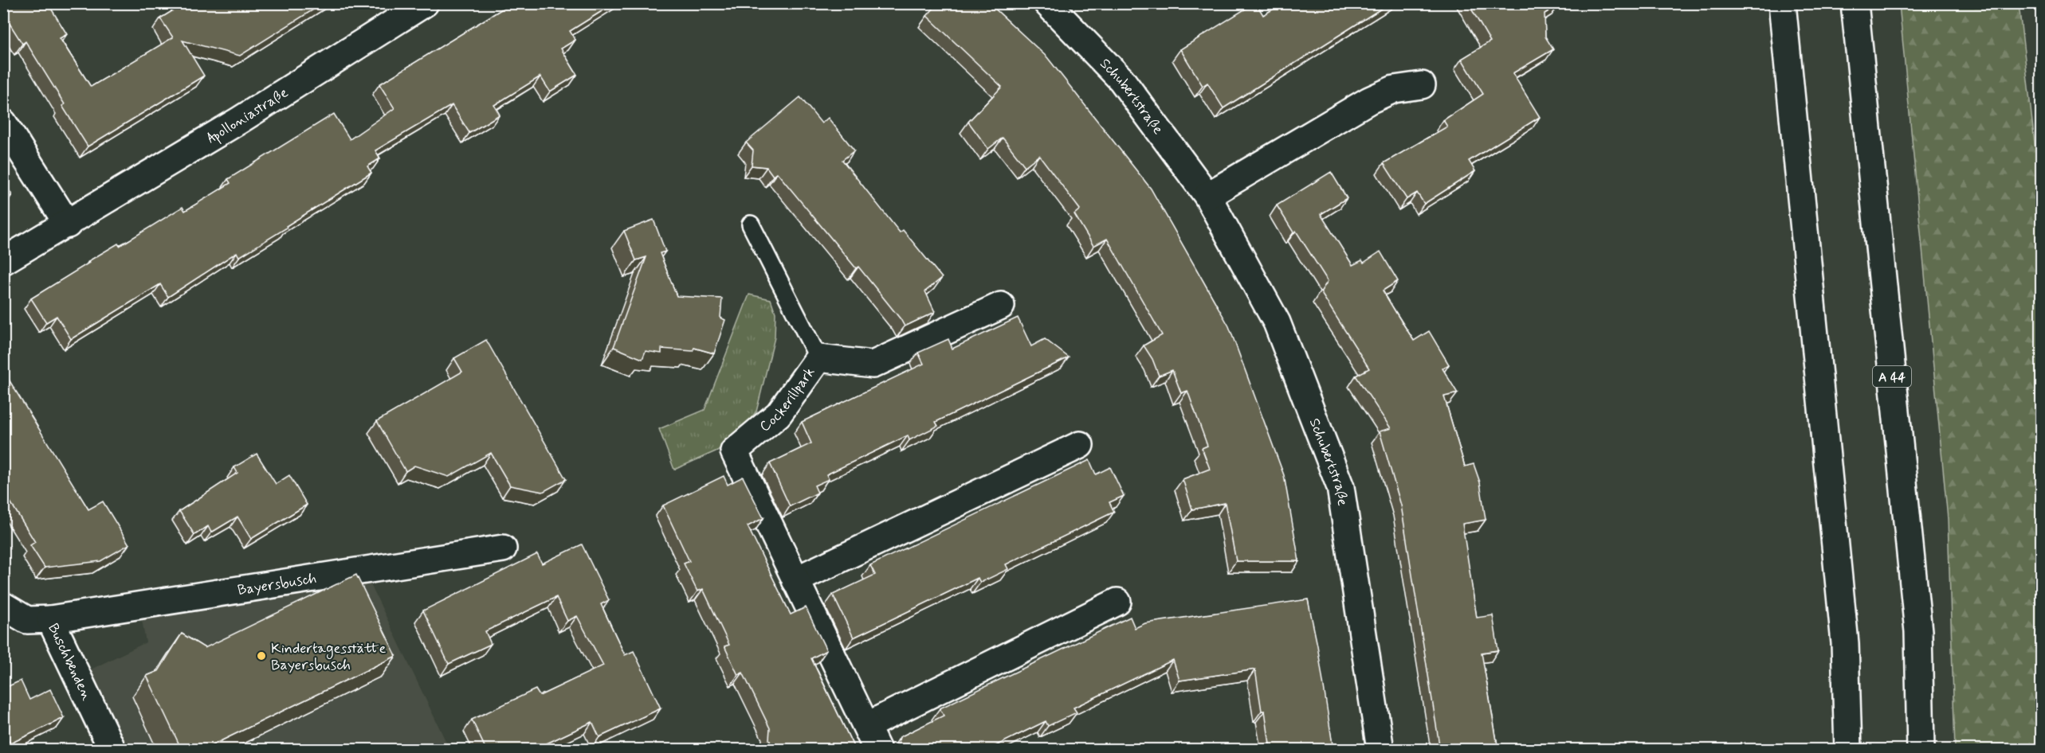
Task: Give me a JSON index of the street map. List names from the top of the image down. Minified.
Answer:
{"streets":{"main road":["Schubertstraße","Apolloniastraße","A 44","Cockerillpark","Bayersbusch","Buschbenden"]},"crossings":[["Bayersbusch","Buschbenden"]],"places":["Kindertagesstätte Bayersbusch"]}
